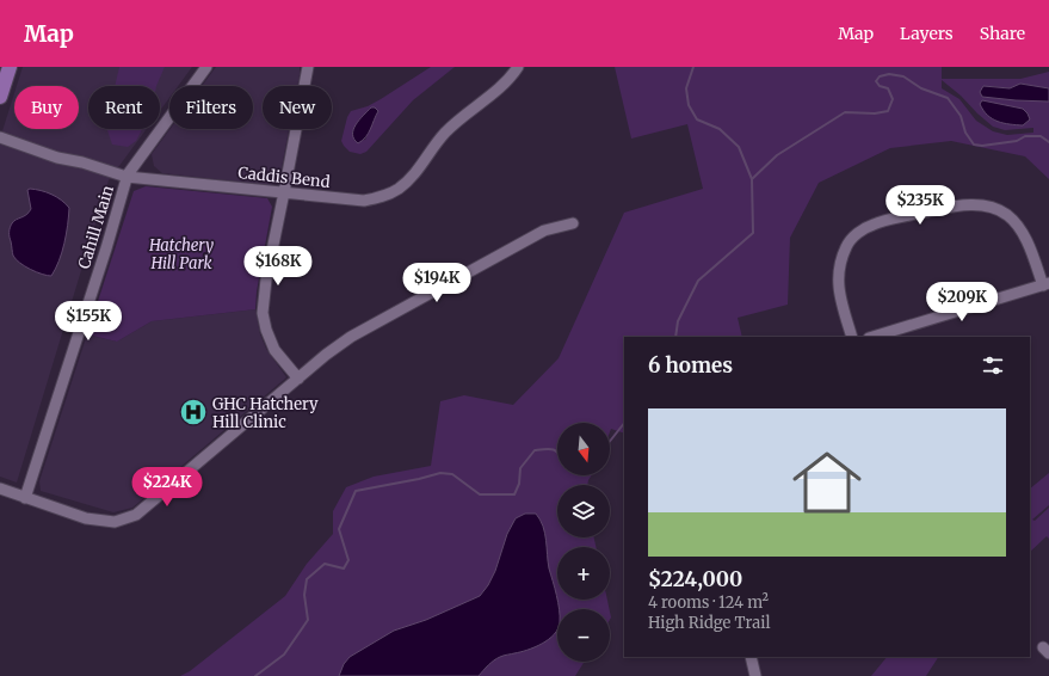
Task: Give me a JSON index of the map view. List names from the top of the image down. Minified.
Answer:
{"streets":{"street":["Caddis Bend","Cahill Main"]},"crossings":[["Caddis Bend","Cahill Main"]],"parks":["Hatchery Hill Park"],"places":{"hospital":["GHC Hatchery Hill Clinic"]},"north":"bottom","page":{"header":"Map","nav":["Map","Layers","Share"],"chip":["Buy","Rent","Filters","New"],"price":["$235K","$168K","$194K","$209K","$155K","$224K"],"heading":"6 homes","list":[{"name":"$224,000","note":"4 rooms · 124 m² · High Ridge Trail"}],"map_buttons":["+","−"]}}
